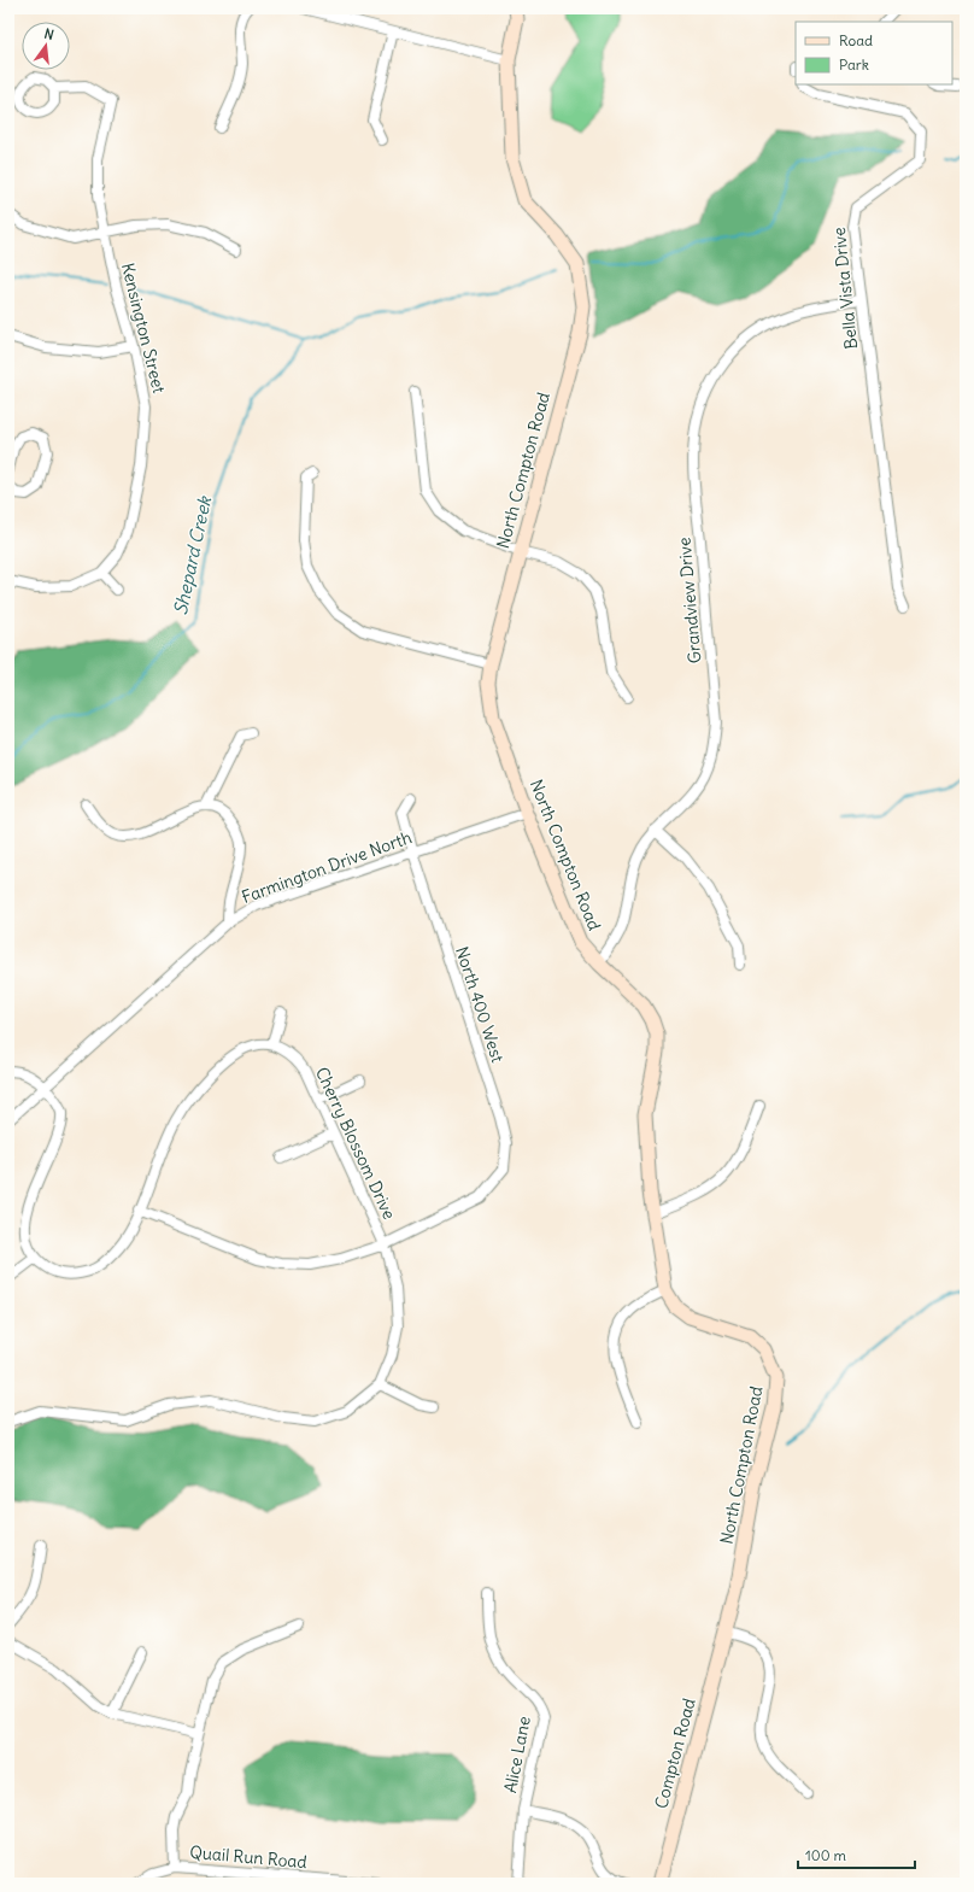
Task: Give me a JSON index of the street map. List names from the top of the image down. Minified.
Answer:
{"streets":{"street":["Bella Vista Drive","Kensington Street","North Compton Road","Grandview Drive","Farmington Drive North","North 400 West","Cherry Blossom Drive","Compton Road","Alice Lane","Quail Run Road"]},"crossings":[["Bella Vista Drive","Grandview Drive"],["North Compton Road","Grandview Drive"],["North Compton Road","Farmington Drive North"],["North Compton Road","Compton Road"],["Farmington Drive North","North 400 West"],["North 400 West","Cherry Blossom Drive"]],"water":["Shepard Creek"],"legend":["Road","Park"],"scale_bar":"100 m","north":"top"}
